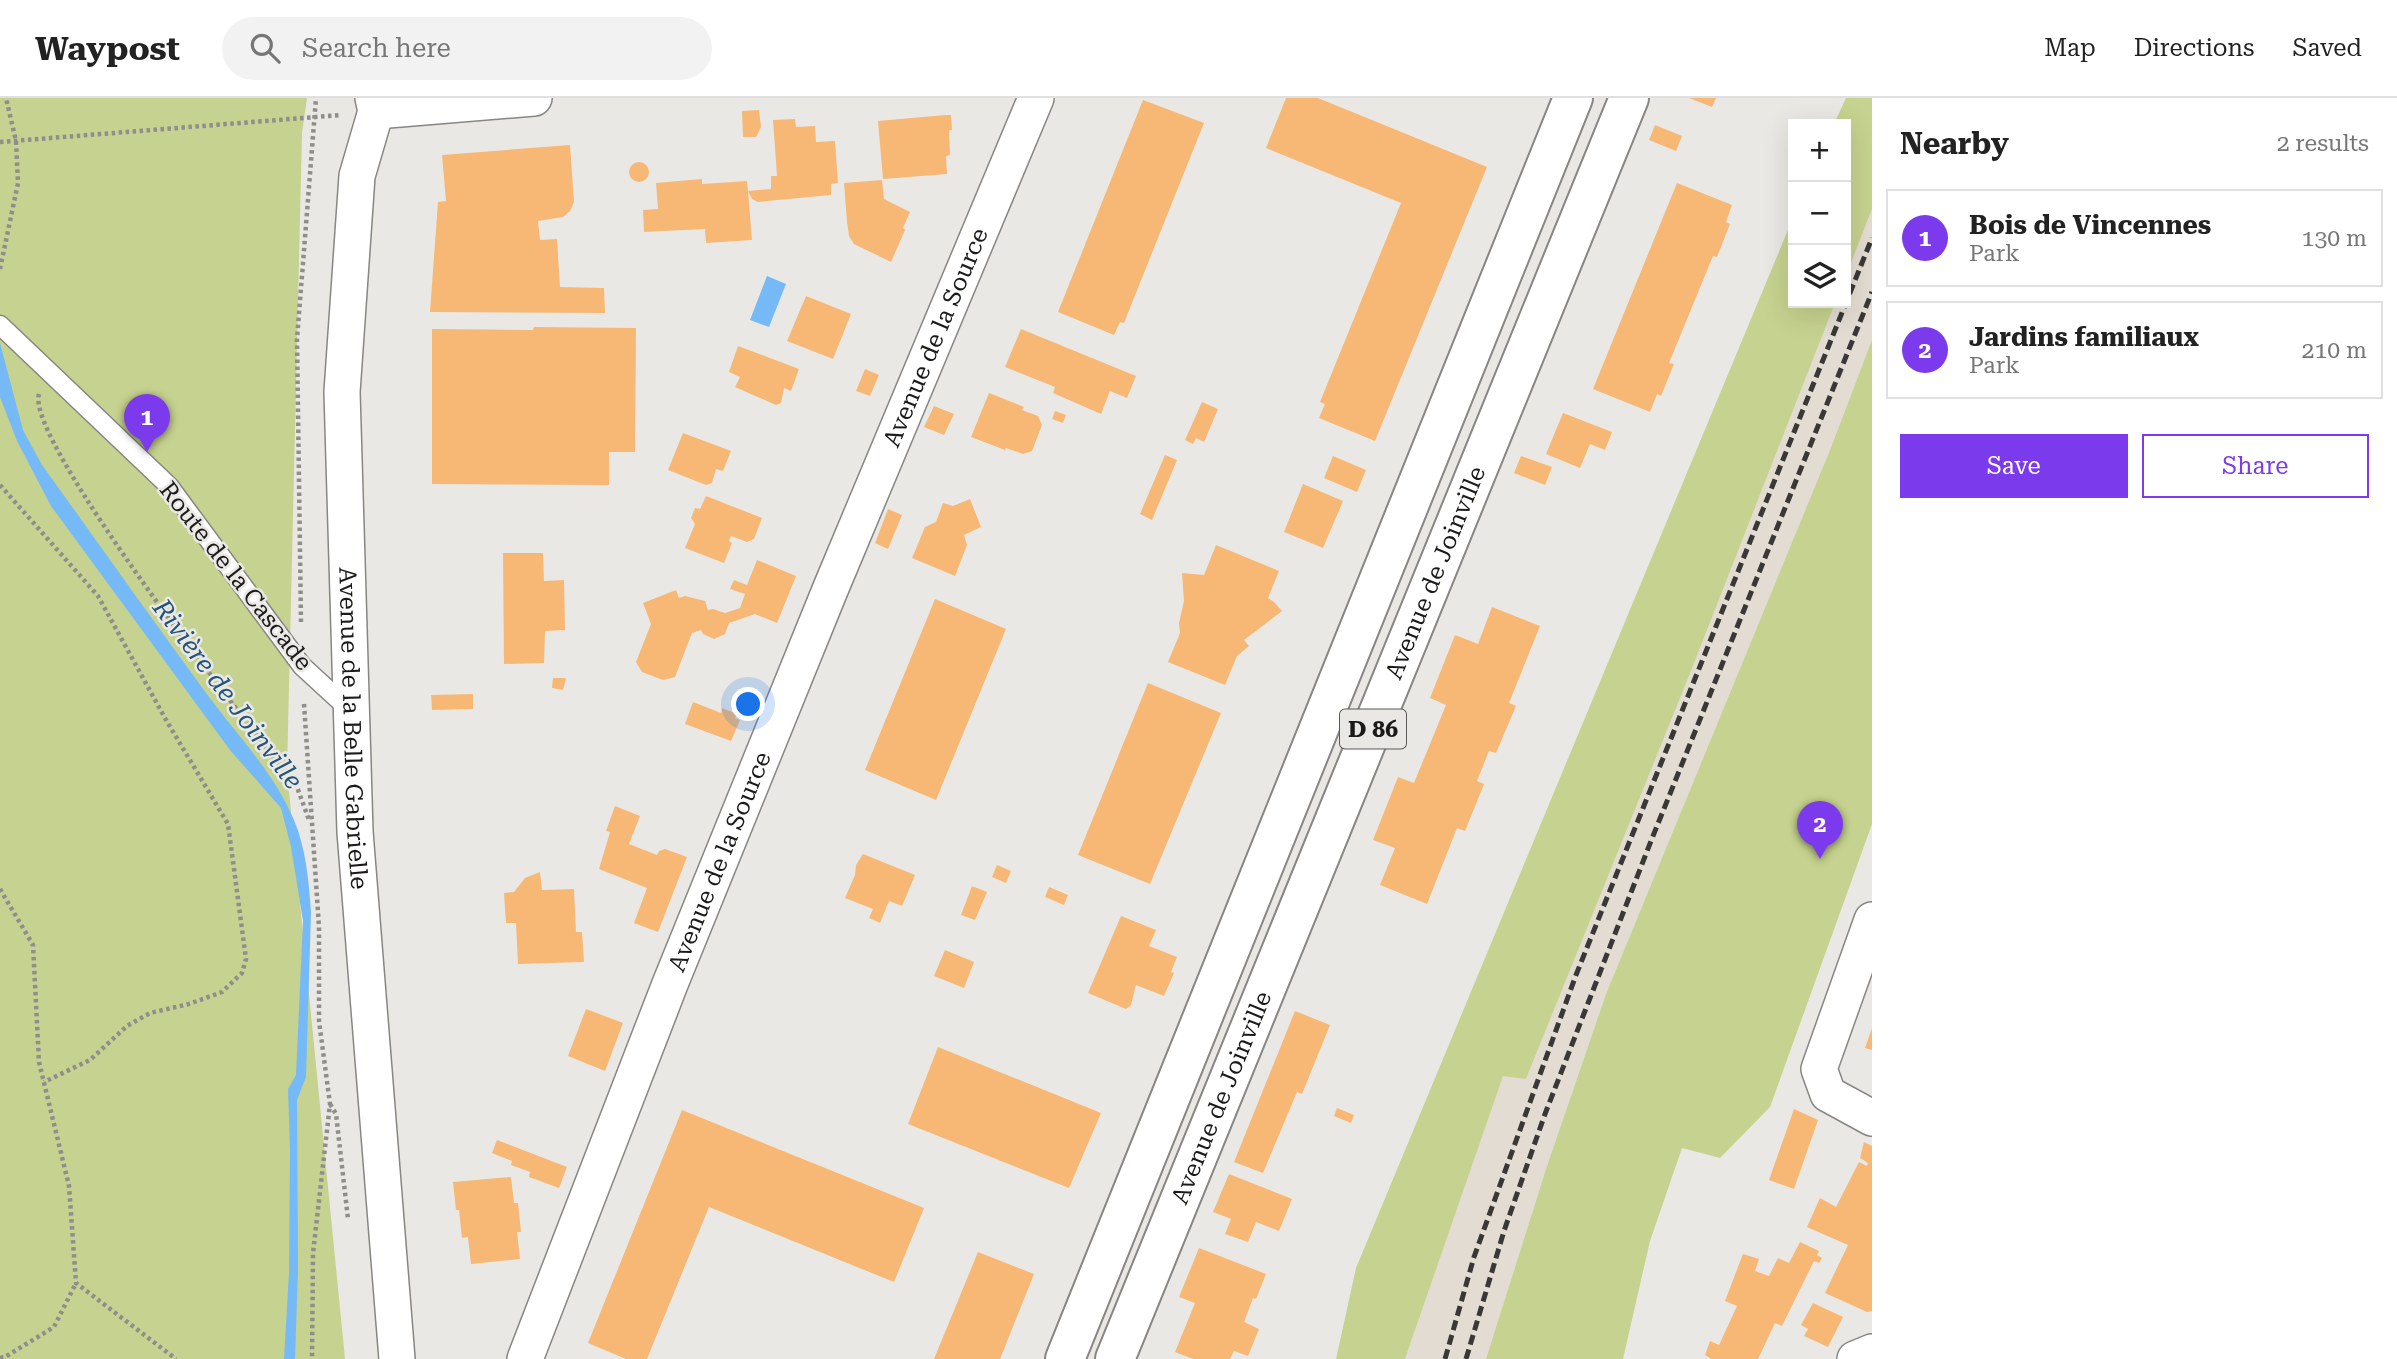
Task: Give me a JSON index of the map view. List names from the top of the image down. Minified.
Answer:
{"streets":{"main road":["Avenue de Joinville","D 86"],"street":["Avenue de la Source","Avenue de la Belle Gabrielle"],"lane":["Route de la Cascade"]},"crossings":[["Route de la Cascade","Avenue de la Belle Gabrielle"]],"water":["Rivière de Joinville"],"page":{"header":"Waypost","search":"Search here","nav":["Map","Directions","Saved"],"heading":["Nearby","2 results"],"map_buttons":["+","−"],"list":[{"mark":"1","name":"Bois de Vincennes","note":"Park","value":"130 m"},{"mark":"2","name":"Jardins familiaux","note":"Park","value":"210 m"}],"pins":["1","2"],"buttons":["Save","Share"]}}
